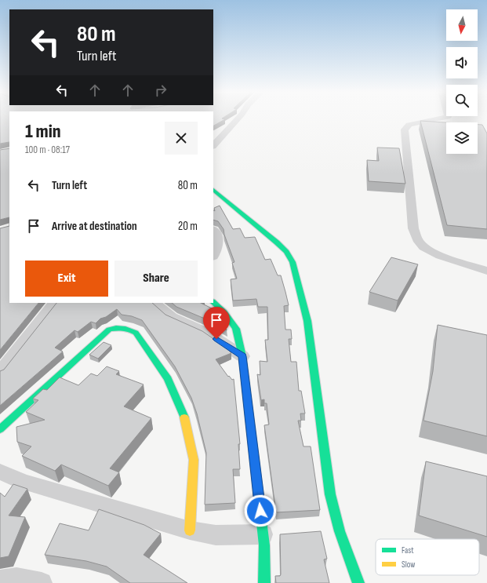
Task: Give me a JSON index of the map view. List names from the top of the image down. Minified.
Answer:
{"legend":["Fast","Slow"],"north":"bottom","page":{"turn":["80 m","Turn left"],"heading":["1 min","100 m · 08:17"],"list":[{"name":"Turn left","value":"80 m"},{"name":"Arrive at destination","value":"20 m"}],"buttons":["Exit","Share"]}}
